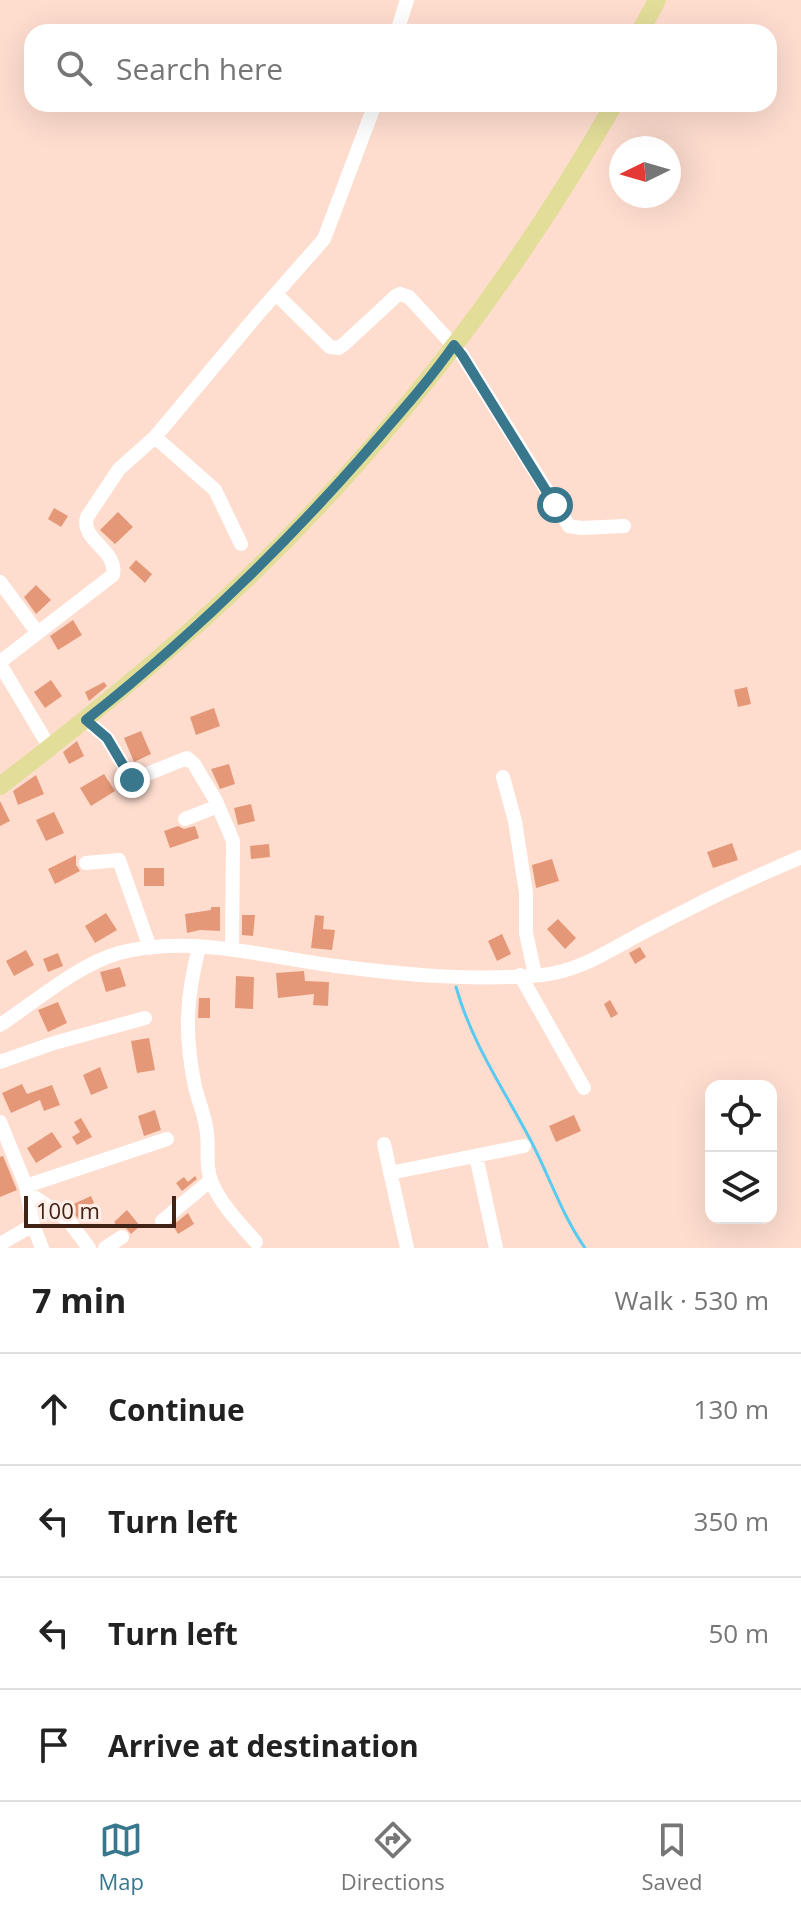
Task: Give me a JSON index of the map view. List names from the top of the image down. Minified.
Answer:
{"scale_bar":"100 m","north":"left","page":{"search":"Search here","scale":"100 m","heading":["7 min","Walk · 530 m"],"list":[["Continue","130 m"],["Turn left","350 m"],["Turn left","50 m"],"Arrive at destination"],"nav":["Map","Directions","Saved"]}}
